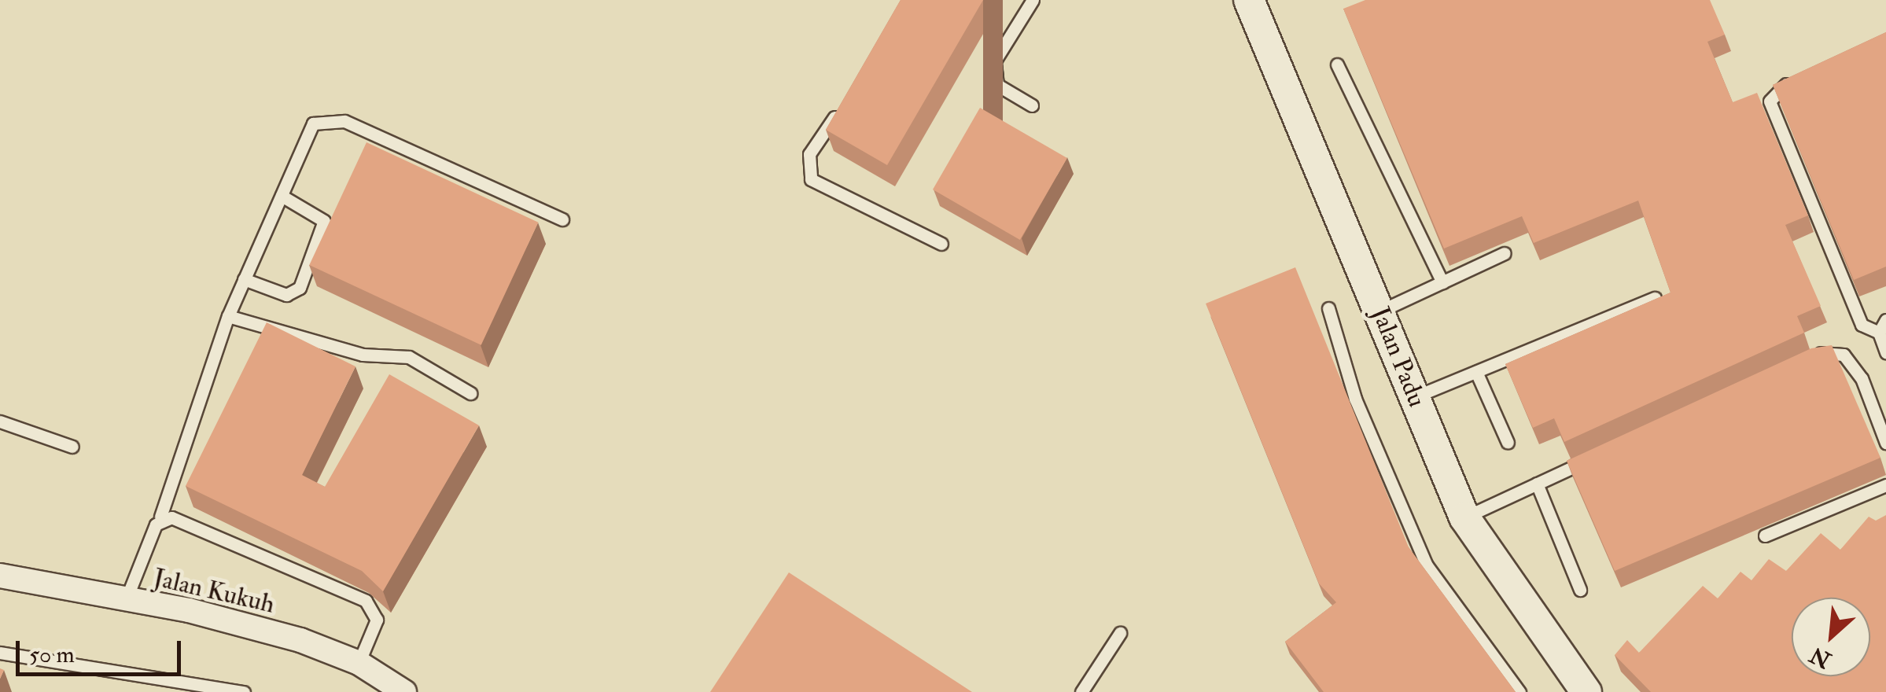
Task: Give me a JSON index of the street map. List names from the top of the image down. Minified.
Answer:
{"streets":{"street":["Jalan Padu","Jalan Kukuh"]},"scale_bar":"50 m","north":"bottom left"}
